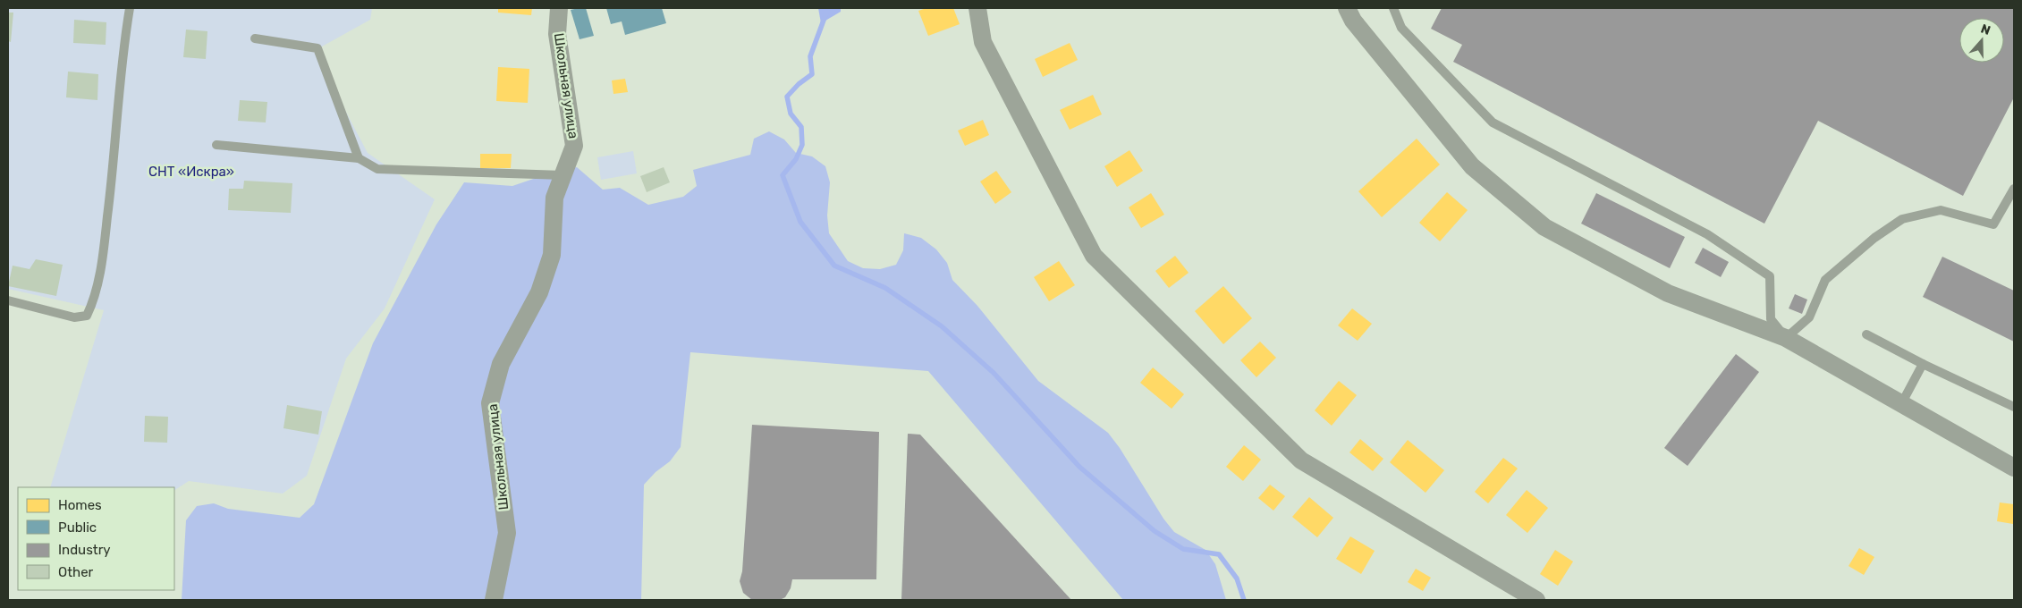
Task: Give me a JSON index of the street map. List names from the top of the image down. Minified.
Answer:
{"streets":{"street":["Школьная улица"]},"parks":["СНТ «Искра»"],"legend":["Homes","Public","Industry","Other"],"north":"top"}
